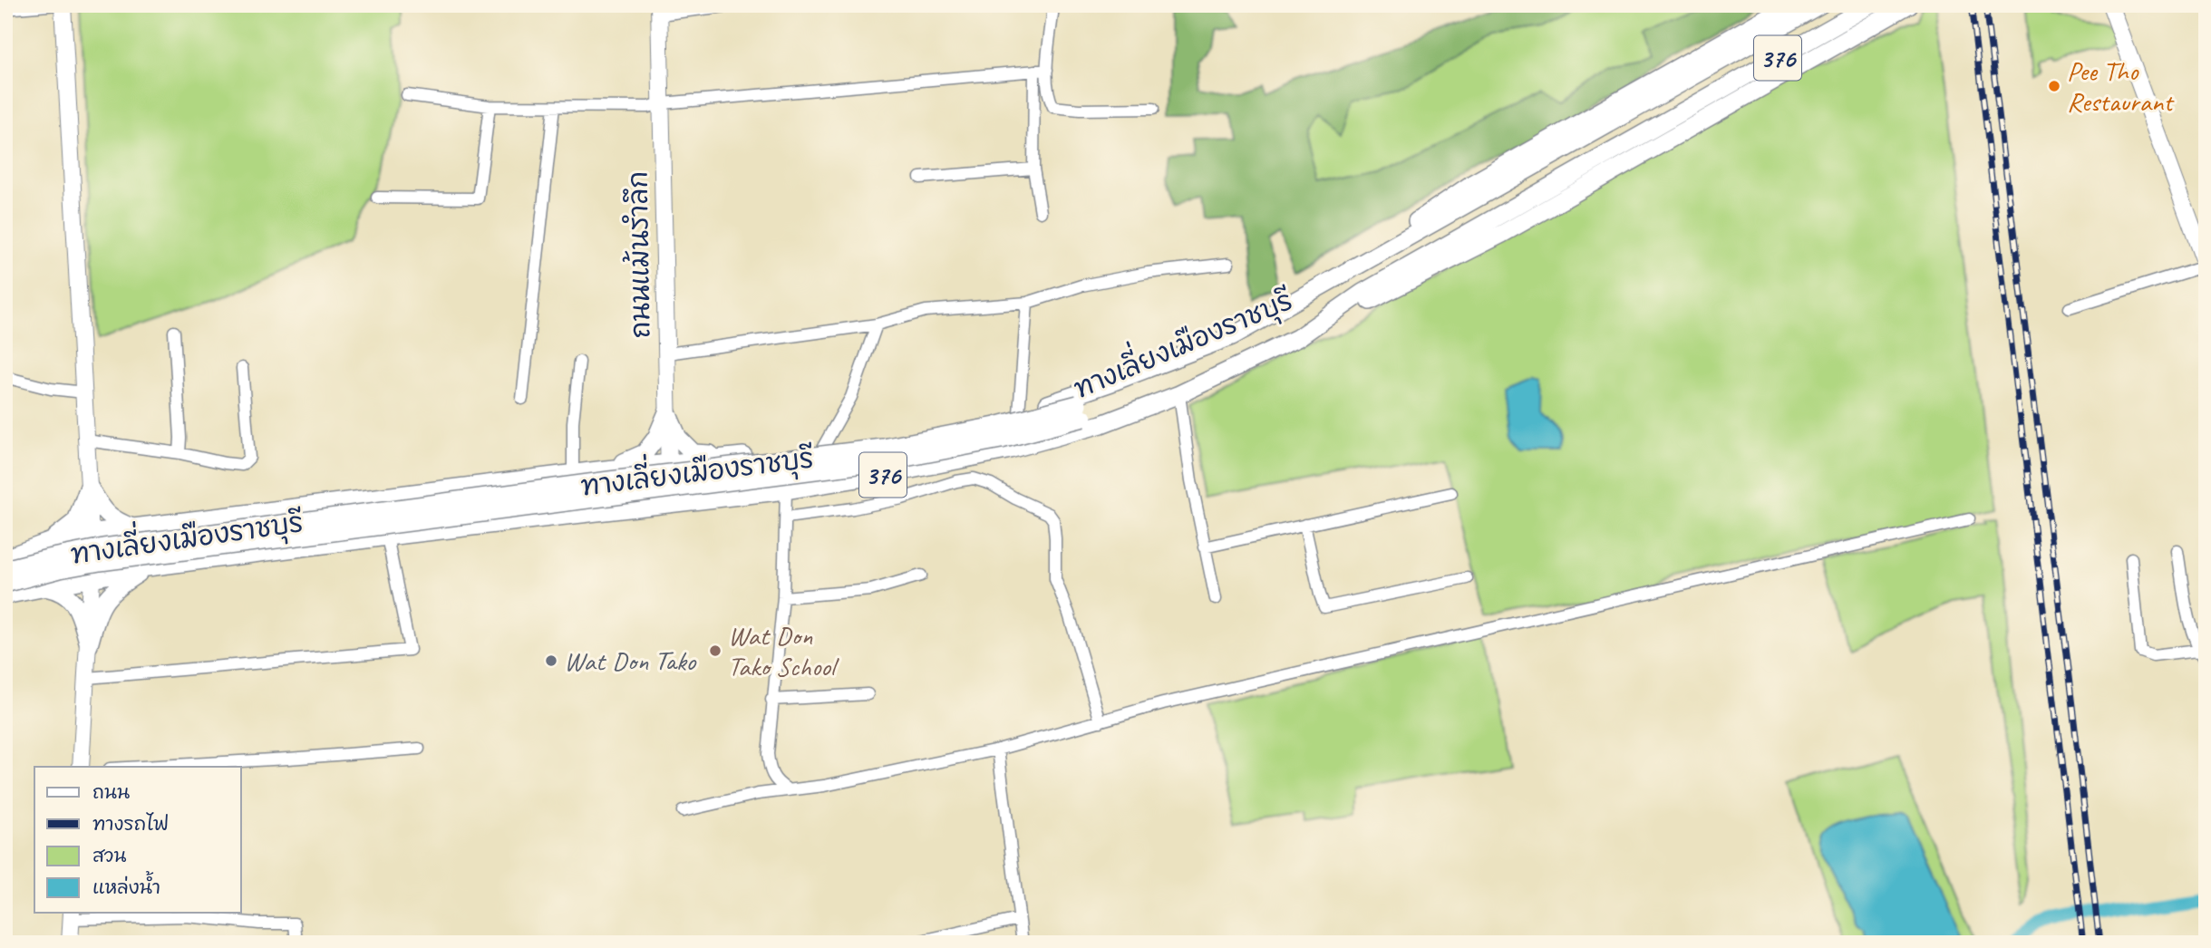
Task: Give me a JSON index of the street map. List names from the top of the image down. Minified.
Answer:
{"streets":{"main road":["376","ทางเลี่ยงเมืองราชบุรี"],"street":["ถนนแม้นรำลึก"]},"crossings":[["ถนนแม้นรำลึก","ทางเลี่ยงเมืองราชบุรี"]],"places":["Pee Tho Restaurant","Wat Don Tako School","Wat Don Tako"],"legend":["ถนน","ทางรถไฟ","สวน","แหล่งน้ำ"]}
